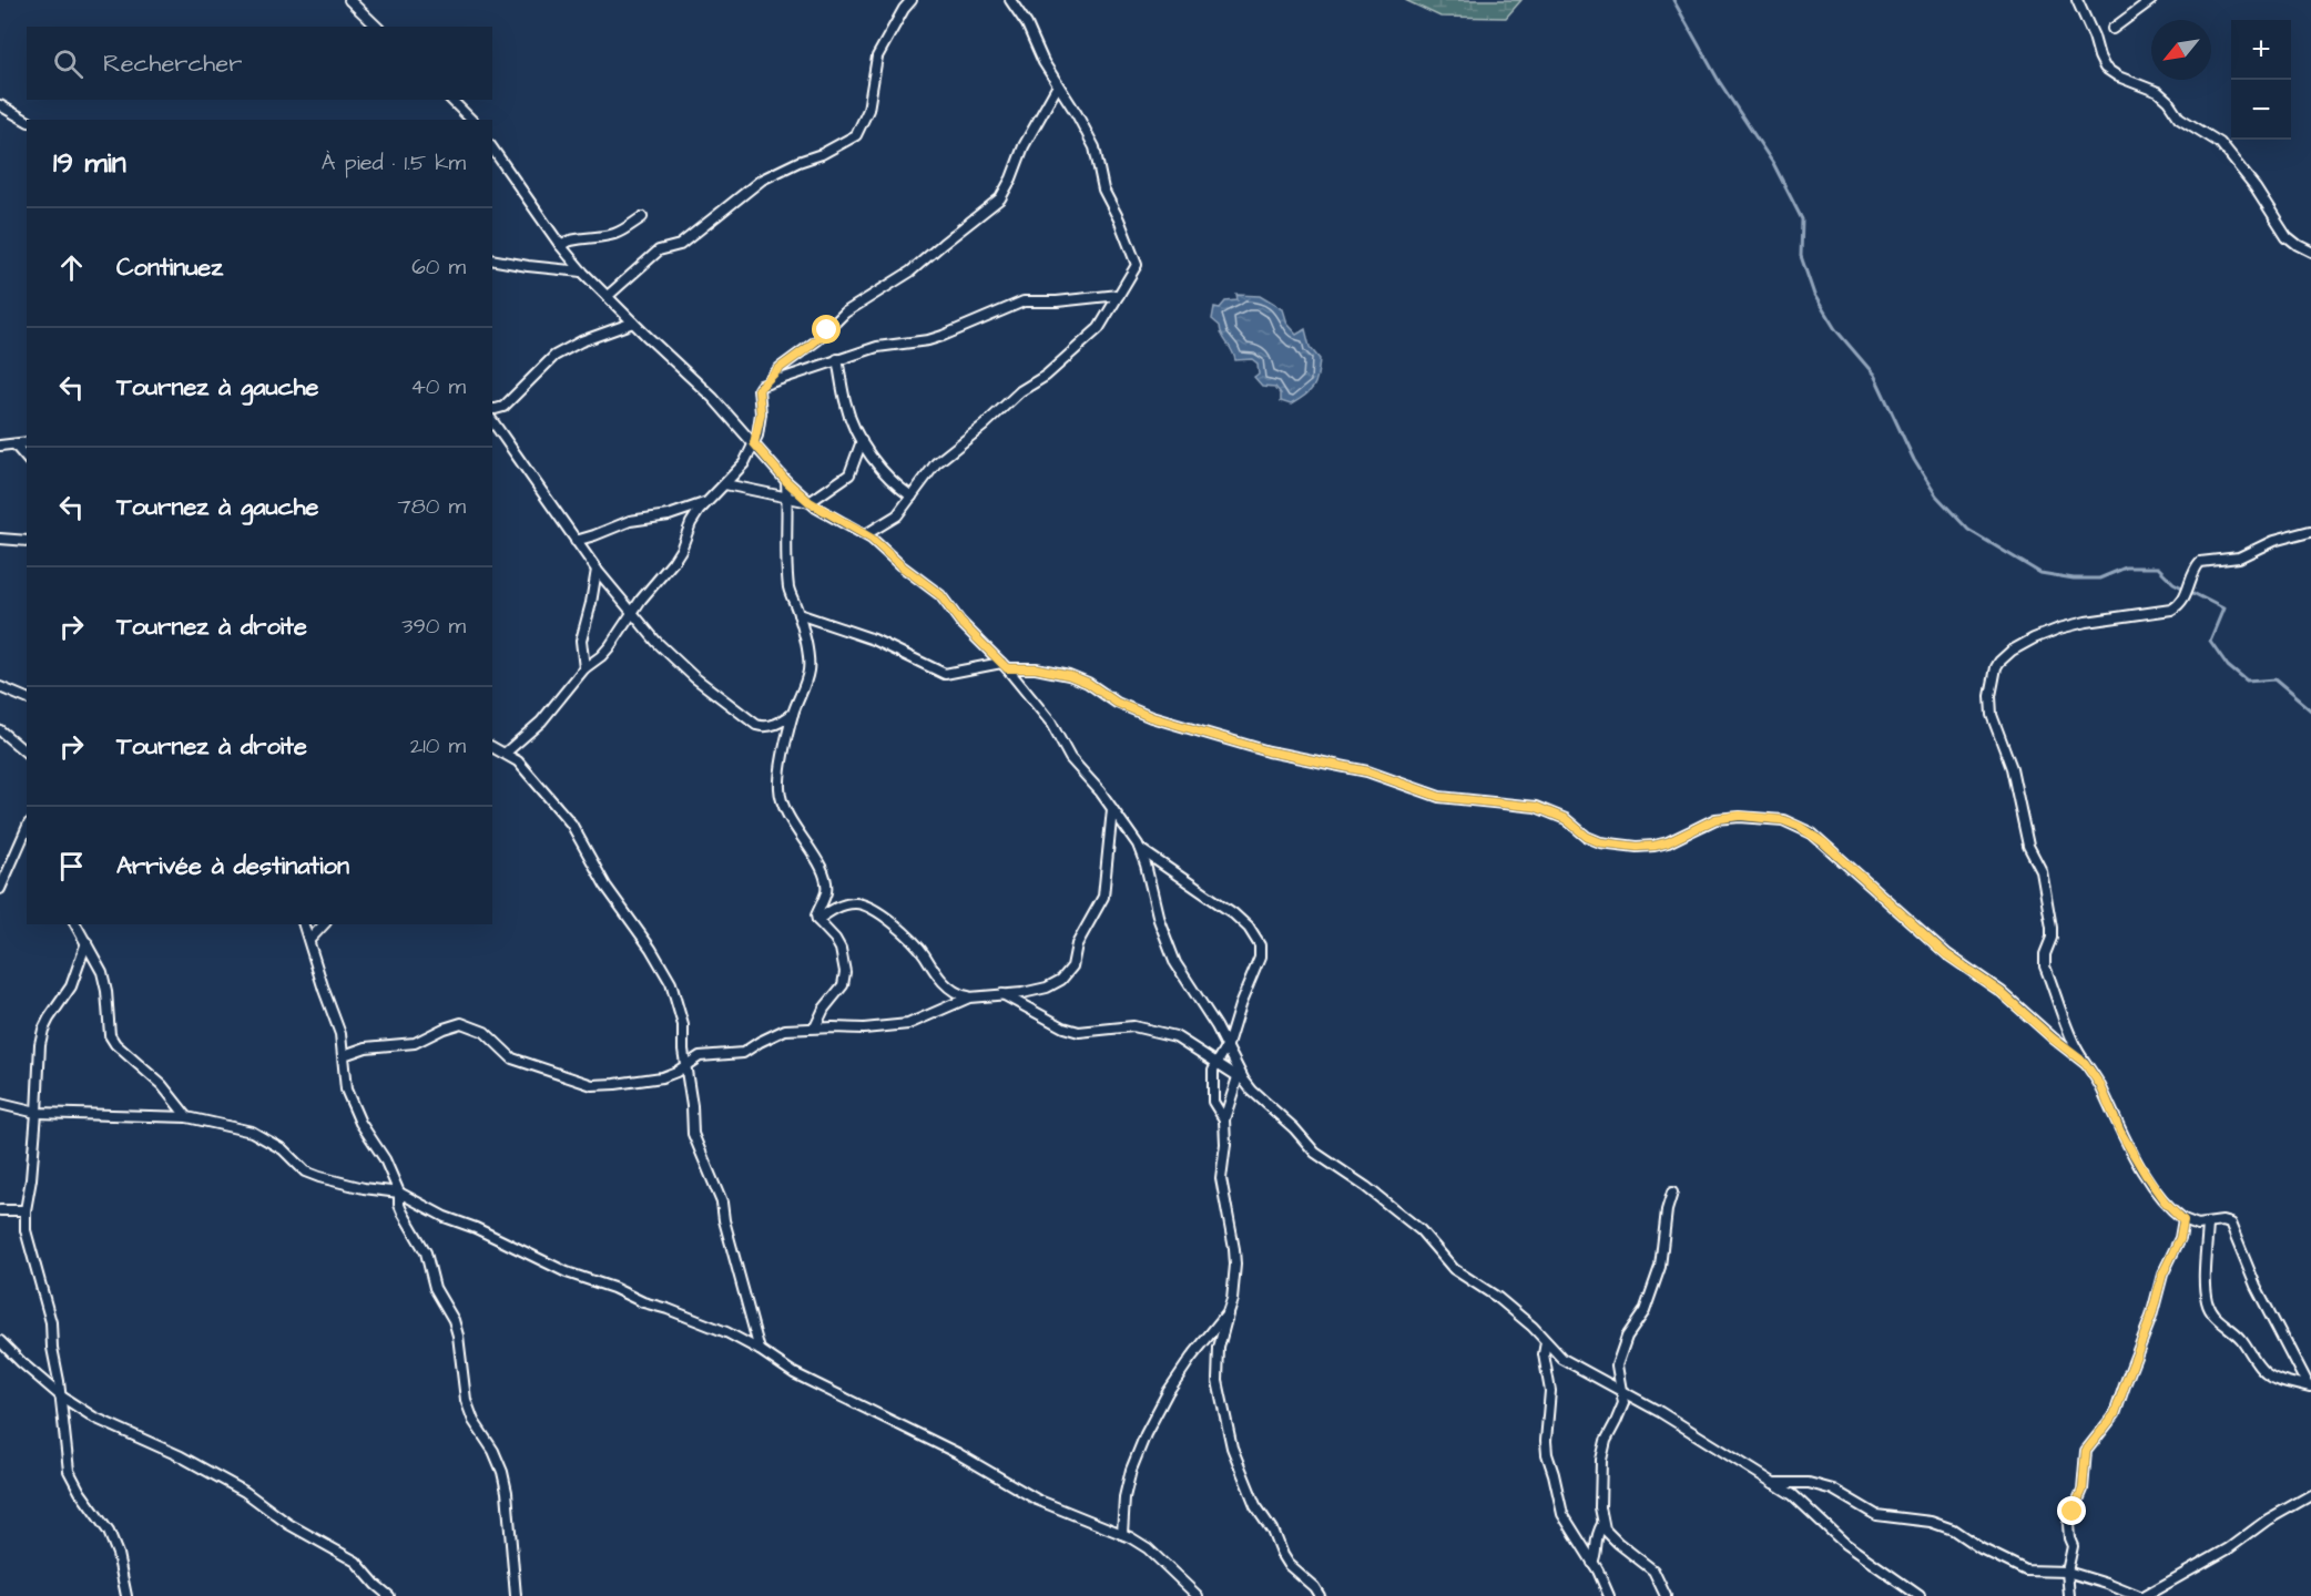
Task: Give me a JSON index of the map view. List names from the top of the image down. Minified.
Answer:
{"north":"bottom left","page":{"map_buttons":["+","−"],"search":"Rechercher","heading":["19 min","À pied · 1.5 km"],"list":[["Continuez","60 m"],["Tournez à gauche","40 m"],["Tournez à gauche","780 m"],["Tournez à droite","390 m"],["Tournez à droite","210 m"],"Arrivée à destination"]}}
